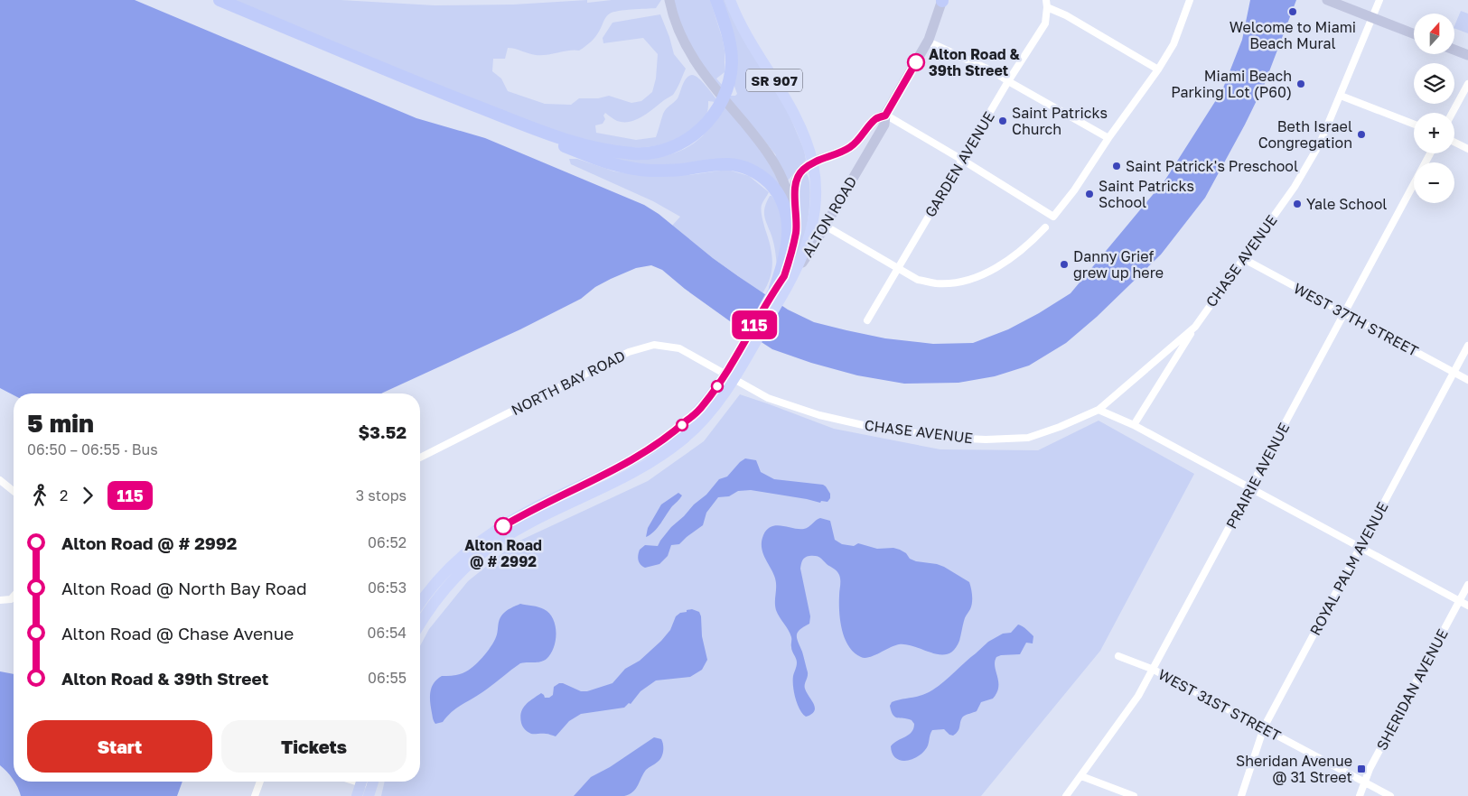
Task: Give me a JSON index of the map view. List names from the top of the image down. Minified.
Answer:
{"streets":{"highway":["SR 907","ALTON ROAD"],"street":["GARDEN AVENUE","CHASE AVENUE","WEST 37TH STREET","NORTH BAY ROAD","PRAIRIE AVENUE","ROYAL PALM AVENUE","SHERIDAN AVENUE","WEST 31ST STREET"]},"crossings":[["SR 907","ALTON ROAD"],["ALTON ROAD","CHASE AVENUE"],["ALTON ROAD","NORTH BAY ROAD"],["CHASE AVENUE","WEST 37TH STREET"],["CHASE AVENUE","NORTH BAY ROAD"],["WEST 37TH STREET","PRAIRIE AVENUE"],["WEST 37TH STREET","ROYAL PALM AVENUE"],["PRAIRIE AVENUE","WEST 31ST STREET"],["ROYAL PALM AVENUE","WEST 31ST STREET"],["SHERIDAN AVENUE","WEST 31ST STREET"]],"places":{"other":["Welcome to Miami Beach Mural","Alton Road & 39th Street","Miami Beach Parking Lot (P60)","Saint Patricks Church","Beth Israel Congregation","Saint Patrick's Preschool","Saint Patricks School","Yale School","Danny Grief grew up here","Alton Road @ # 2992"],"transit":["Sheridan Avenue @ 31 Street"]},"lines":["bus line 115"],"north":"top","page":{"on_map":"115","map_buttons":["+","−"],"heading":["5 min","06:50 – 06:55 · Bus","$3.52"],"legs":["2","115","3 stops"],"list":[{"name":"Alton Road @ # 2992","value":"06:52"},{"name":"Alton Road @ North Bay Road","value":"06:53"},{"name":"Alton Road @ Chase Avenue","value":"06:54"},{"name":"Alton Road & 39th Street","value":"06:55"}],"buttons":["Start","Tickets"]}}
